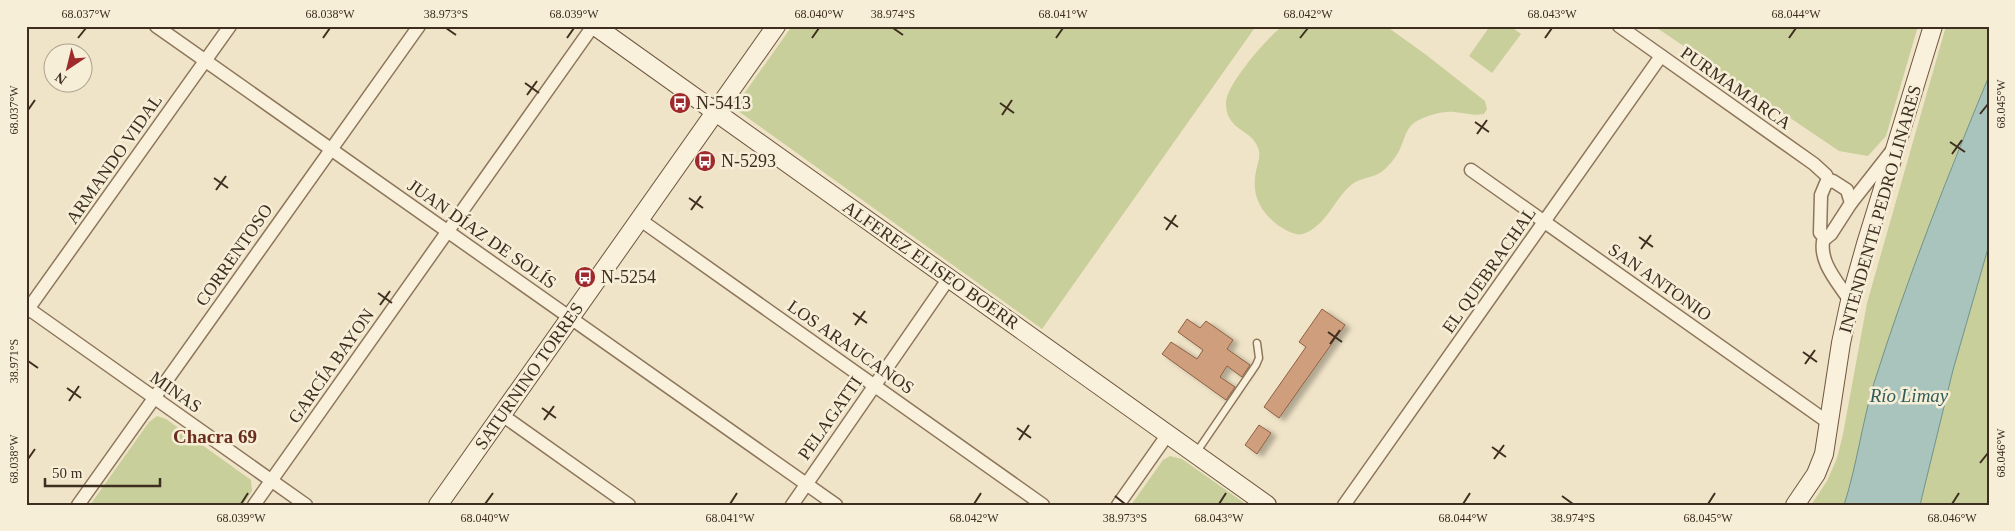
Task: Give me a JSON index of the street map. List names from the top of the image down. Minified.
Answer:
{"streets":{"street":["PURMAMARCA","ARMANDO VIDAL","INTENDENTE PEDRO LINARES","JUAN DÍAZ DE SOLÍS","CORRENTOSO","ALFEREZ ELISEO BOERR","EL QUEBRACHAL","SAN ANTONIO","LOS ARAUCANOS","GARCÍA BAYON","SATURNINO TORRES","MINAS","PELAGATTI"]},"crossings":[["PURMAMARCA","EL QUEBRACHAL"],["ARMANDO VIDAL","JUAN DÍAZ DE SOLÍS"],["ARMANDO VIDAL","MINAS"],["INTENDENTE PEDRO LINARES","SAN ANTONIO"],["JUAN DÍAZ DE SOLÍS","CORRENTOSO"],["JUAN DÍAZ DE SOLÍS","GARCÍA BAYON"],["JUAN DÍAZ DE SOLÍS","SATURNINO TORRES"],["JUAN DÍAZ DE SOLÍS","PELAGATTI"],["CORRENTOSO","MINAS"],["ALFEREZ ELISEO BOERR","GARCÍA BAYON"],["ALFEREZ ELISEO BOERR","SATURNINO TORRES"],["ALFEREZ ELISEO BOERR","PELAGATTI"],["EL QUEBRACHAL","SAN ANTONIO"],["LOS ARAUCANOS","SATURNINO TORRES"],["LOS ARAUCANOS","PELAGATTI"],["GARCÍA BAYON","MINAS"]],"districts":["Chacra 69"],"water":["Río Limay"],"places":{"bus stop":["N-5413","N-5293","N-5254"]},"scale_bar":"50 m","north":"bottom left","coordinates":["68.037°W","68.038°W","38.973°S","68.039°W","68.040°W","38.974°S","68.041°W","68.042°W","68.043°W","68.044°W","68.045°W","38.971°S","68.046°W"]}
